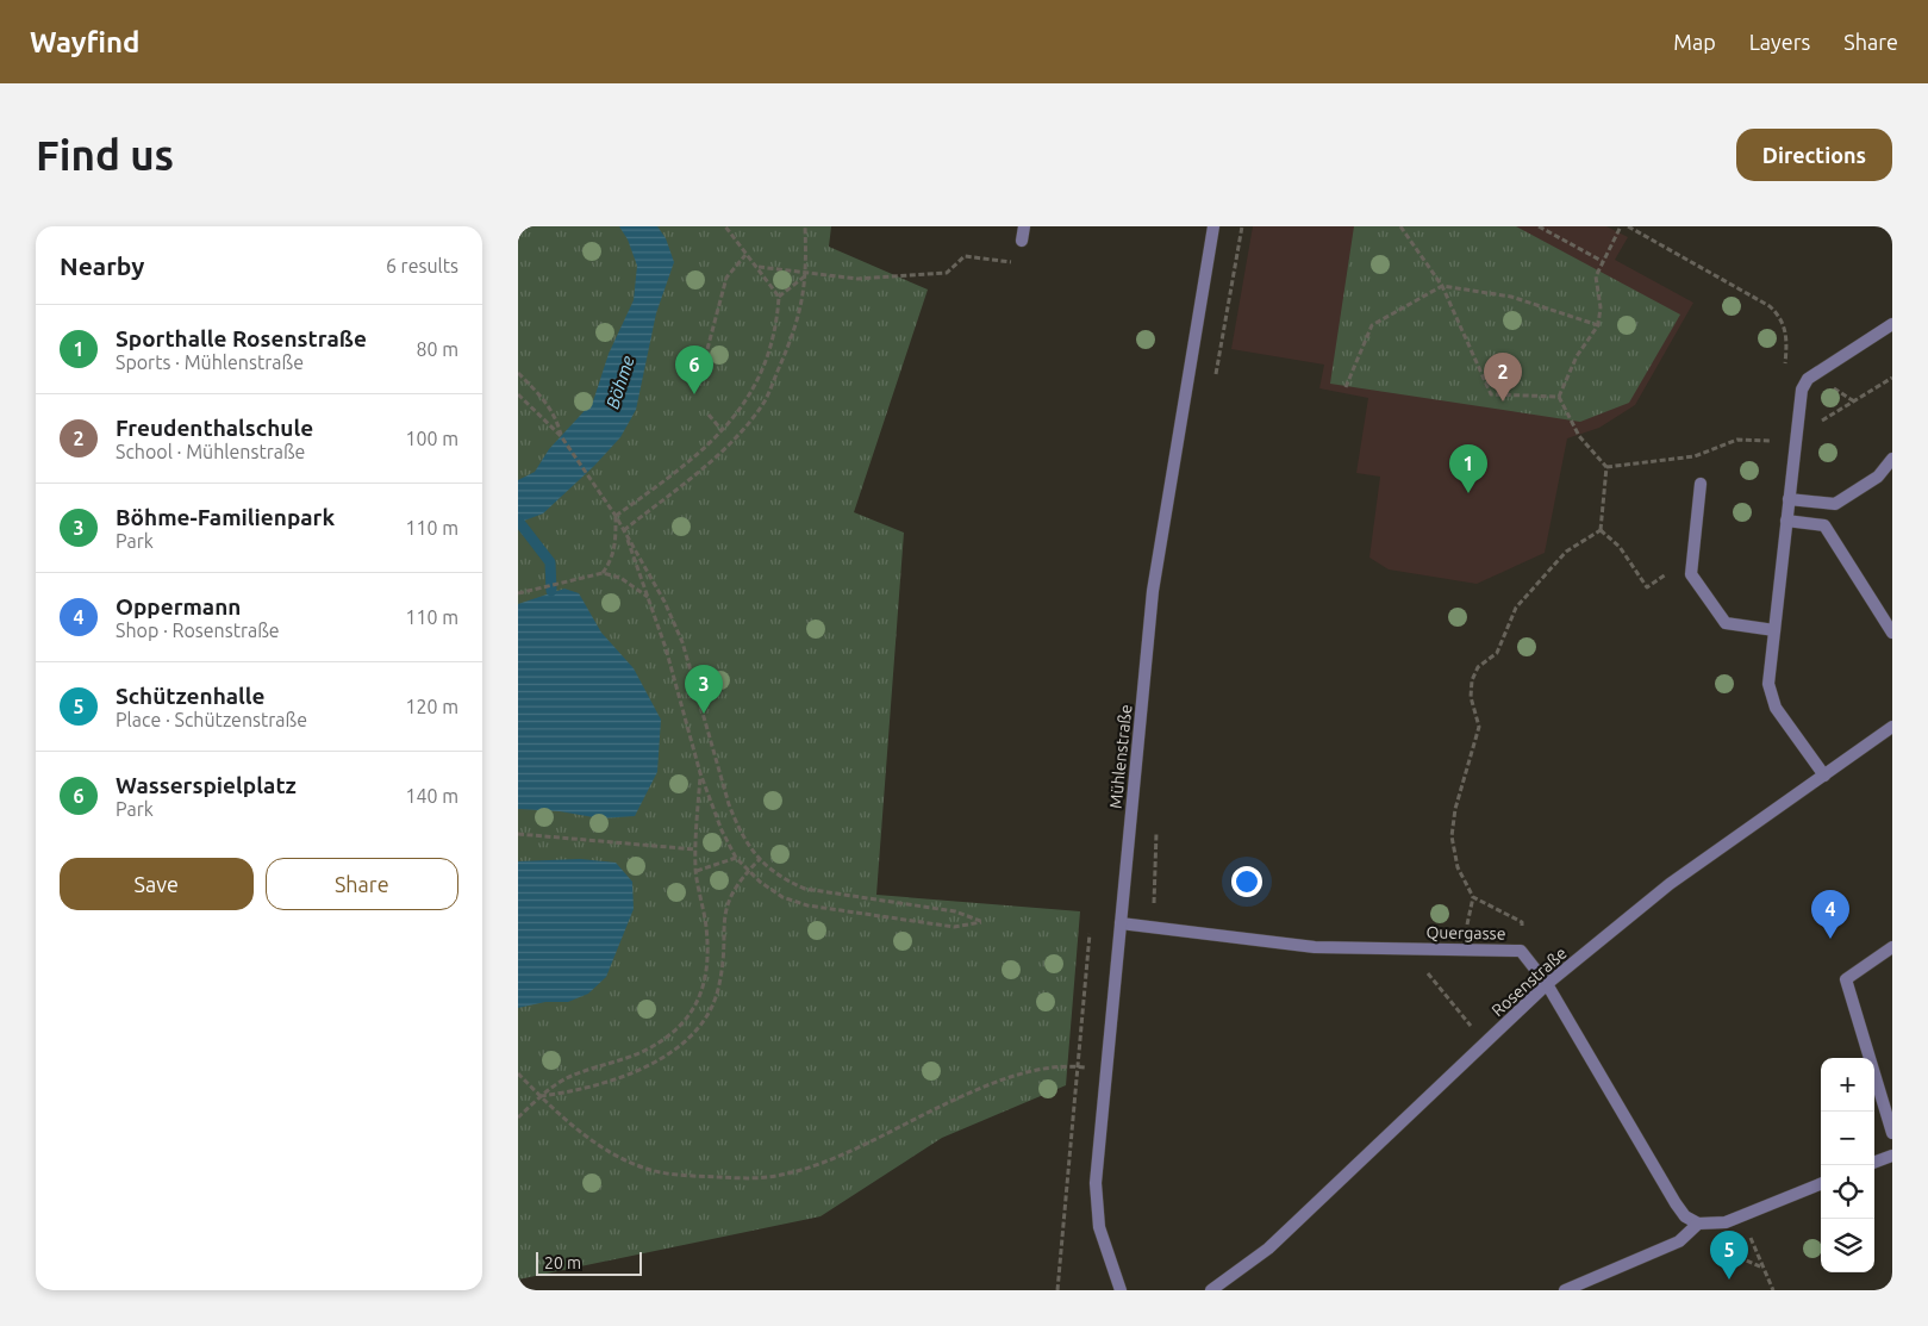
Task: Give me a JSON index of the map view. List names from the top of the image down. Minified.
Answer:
{"streets":{"street":["Mühlenstraße","Quergasse","Rosenstraße"]},"crossings":[["Mühlenstraße","Quergasse"],["Quergasse","Rosenstraße"]],"water":["Böhme"],"scale_bar":"20 m","page":{"header":"Wayfind","nav":["Map","Layers","Share"],"buttons":["Directions",["Save","Share"]],"title":"Find us","heading":["Nearby","6 results"],"list":[{"mark":"1","name":"Sporthalle Rosenstraße","note":"Sports · Mühlenstraße","value":"80 m"},{"mark":"2","name":"Freudenthalschule","note":"School · Mühlenstraße","value":"100 m"},{"mark":"3","name":"Böhme-Familienpark","note":"Park","value":"110 m"},{"mark":"4","name":"Oppermann","note":"Shop · Rosenstraße","value":"110 m"},{"mark":"5","name":"Schützenhalle","note":"Place · Schützenstraße","value":"120 m"},{"mark":"6","name":"Wasserspielplatz","note":"Park","value":"140 m"}],"pins":["6","2","1","3","4","5"],"map_buttons":["+","−"],"scale":"20 m"}}
